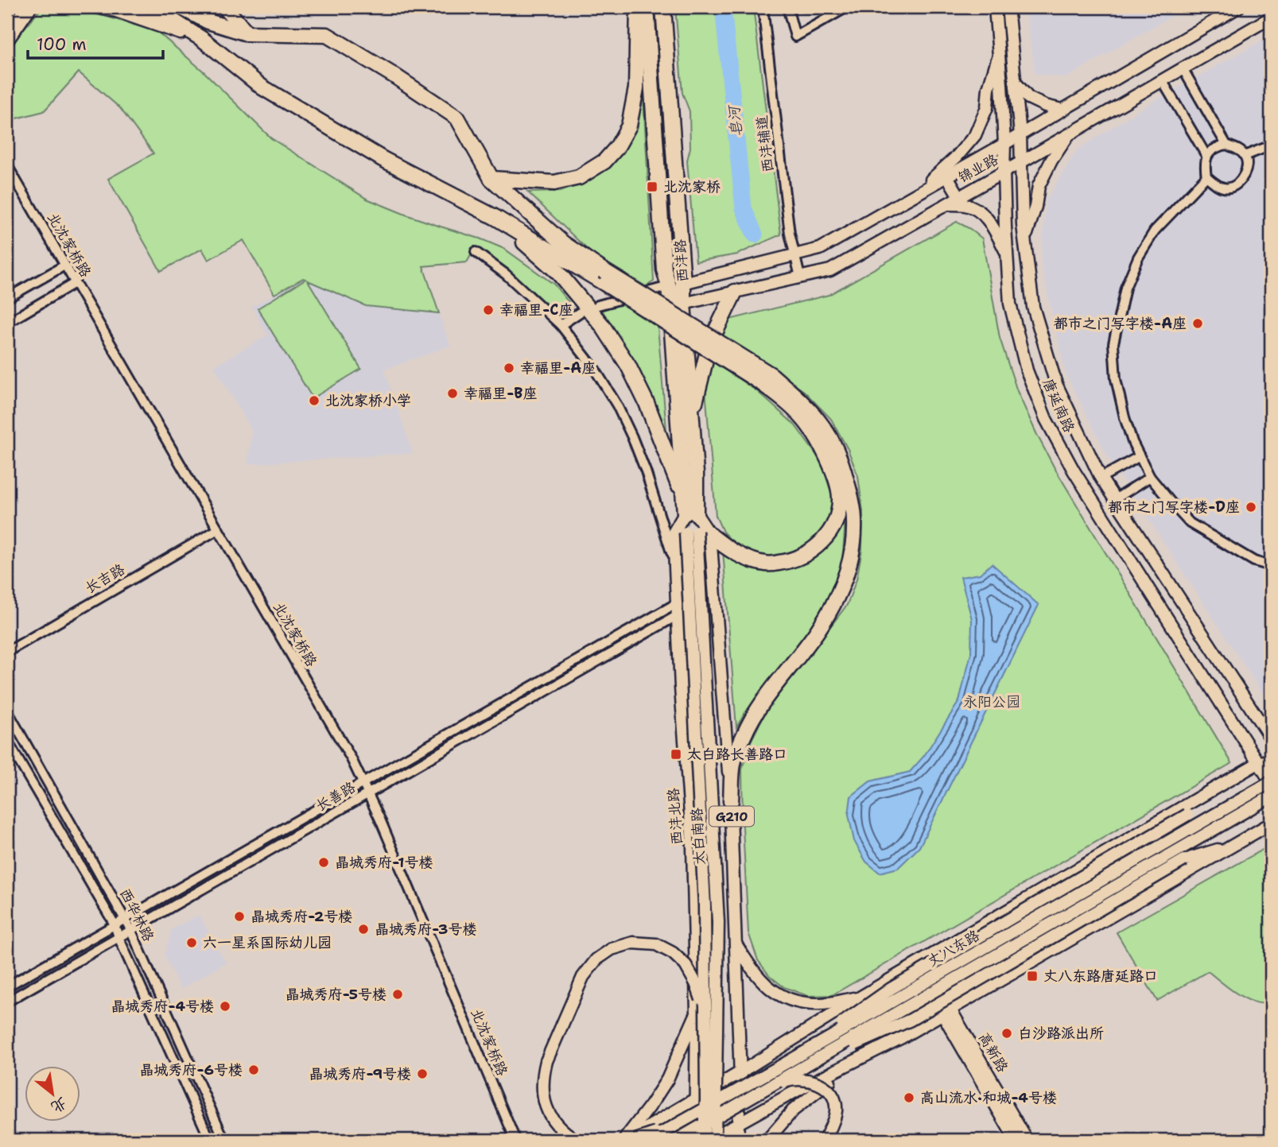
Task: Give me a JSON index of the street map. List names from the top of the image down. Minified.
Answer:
{"streets":{"highway":["西沣路"],"main road":["锦业路","唐延南路","西沣北路","G210","太白南路","丈八东路","高新路"],"street":["西沣辅道","北沈家桥路","长吉路","长善路","西华林路"]},"crossings":[["西沣辅道","锦业路"],["锦业路","西沣路"],["锦业路","唐延南路"],["北沈家桥路","长吉路"],["北沈家桥路","长善路"],["西沣路","西沣北路"],["西沣路","G210"],["唐延南路","丈八东路"],["长善路","西沣北路"],["长善路","西华林路"],["西沣北路","G210"],["西沣北路","太白南路"],["G210","太白南路"]],"water":["皂河"],"parks":["永阳公园"],"places":{"transit":["北沈家桥","太白路长善路口","丈八东路唐延路口"],"other":["幸福里-C座","都市之门写字楼-A座","幸福里-A座","幸福里-B座","北沈家桥小学","都市之门写字楼-D座","晶城秀府-1号楼","晶城秀府-2号楼","晶城秀府-3号楼","六一星系国际幼儿园","晶城秀府-5号楼","晶城秀府-4号楼","白沙路派出所","晶城秀府-6号楼","晶城秀府-9号楼","高山流水·和城-4号楼"]},"scale_bar":"100 m","north":"bottom right"}
